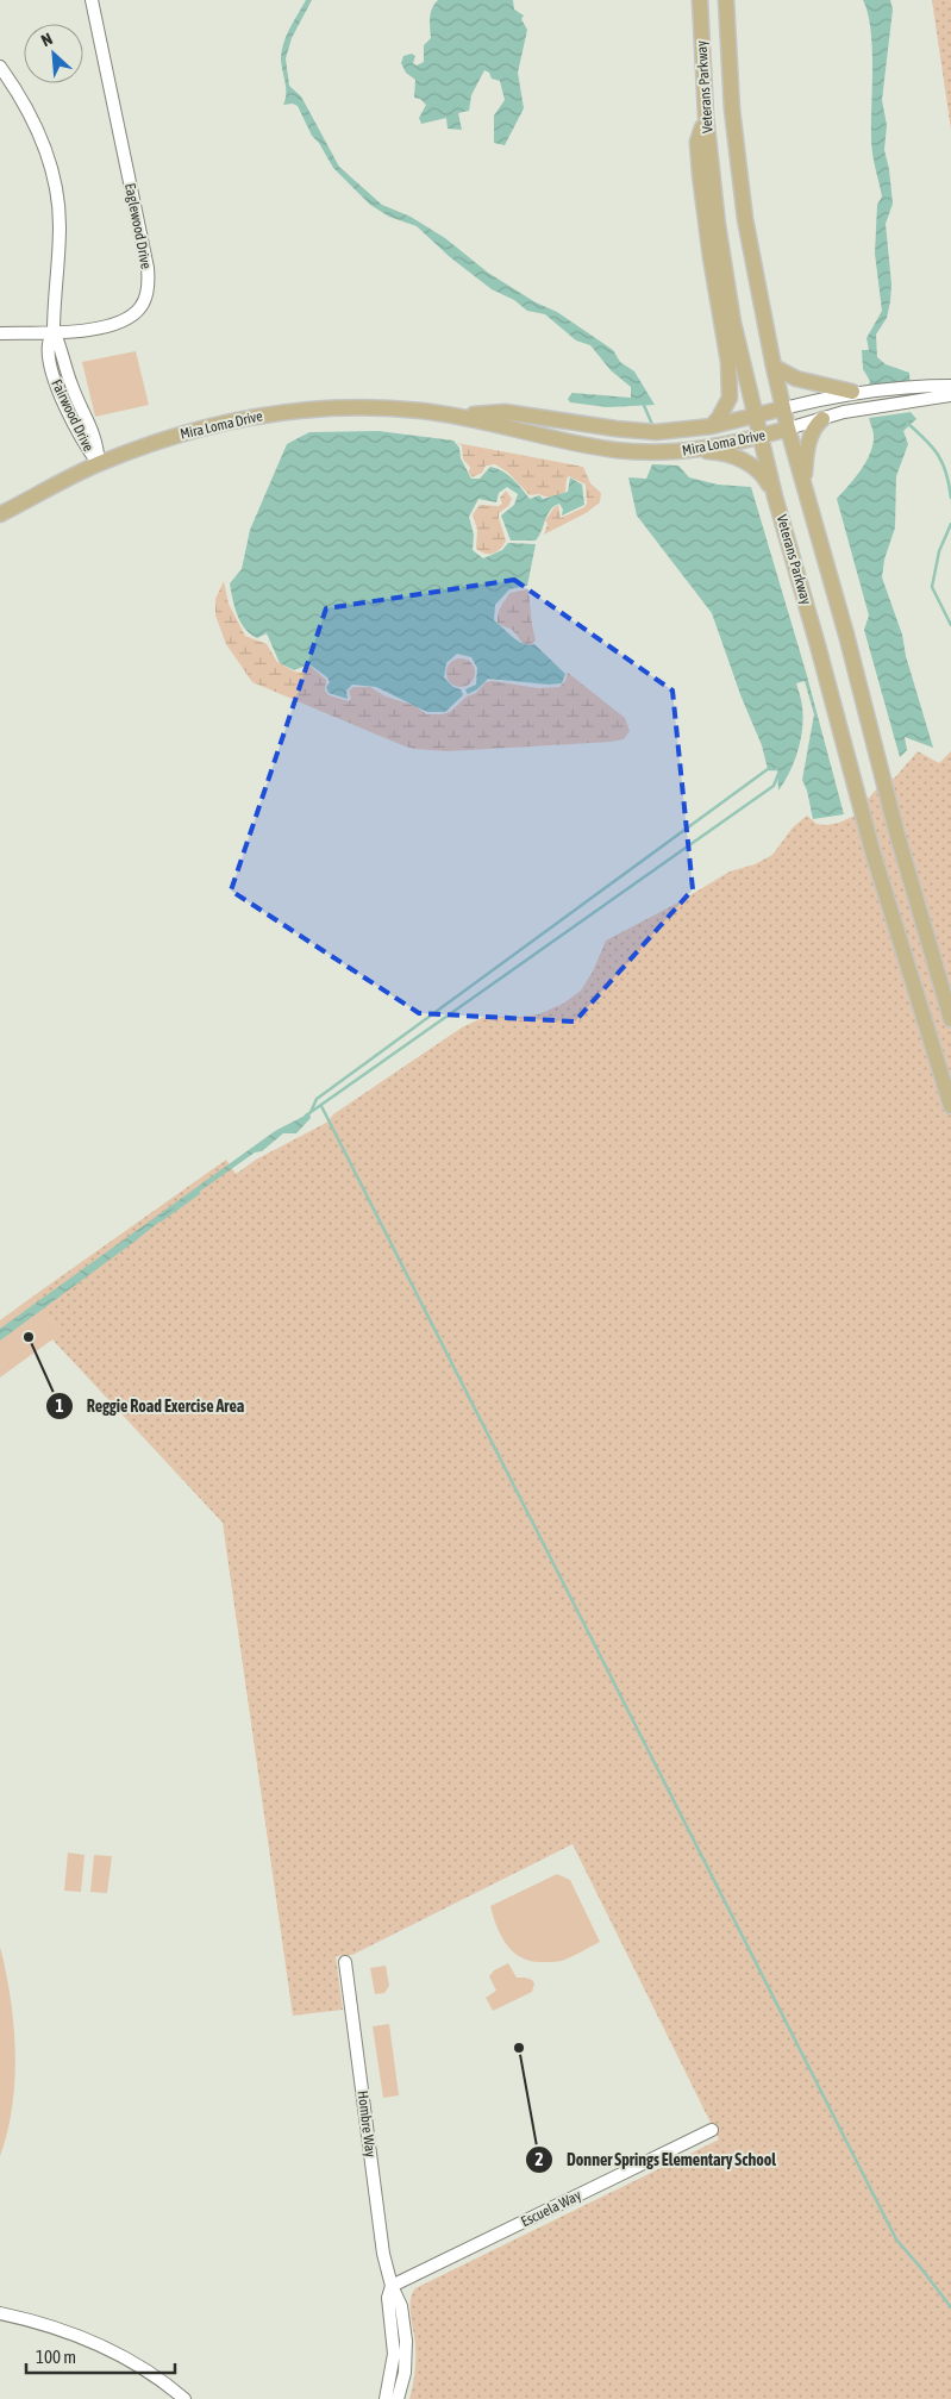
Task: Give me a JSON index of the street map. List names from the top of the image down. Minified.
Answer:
{"streets":{"main road":["Veterans Parkway","Mira Loma Drive"],"street":["Eaglewood Drive","Fairwood Drive","Hombre Way","Escuela Way"]},"crossings":[["Veterans Parkway","Mira Loma Drive"],["Eaglewood Drive","Fairwood Drive"],["Fairwood Drive","Mira Loma Drive"],["Hombre Way","Escuela Way"]],"places":["Reggie Road Exercise Area","Donner Springs Elementary School"],"scale_bar":"100 m","north":"top left"}
